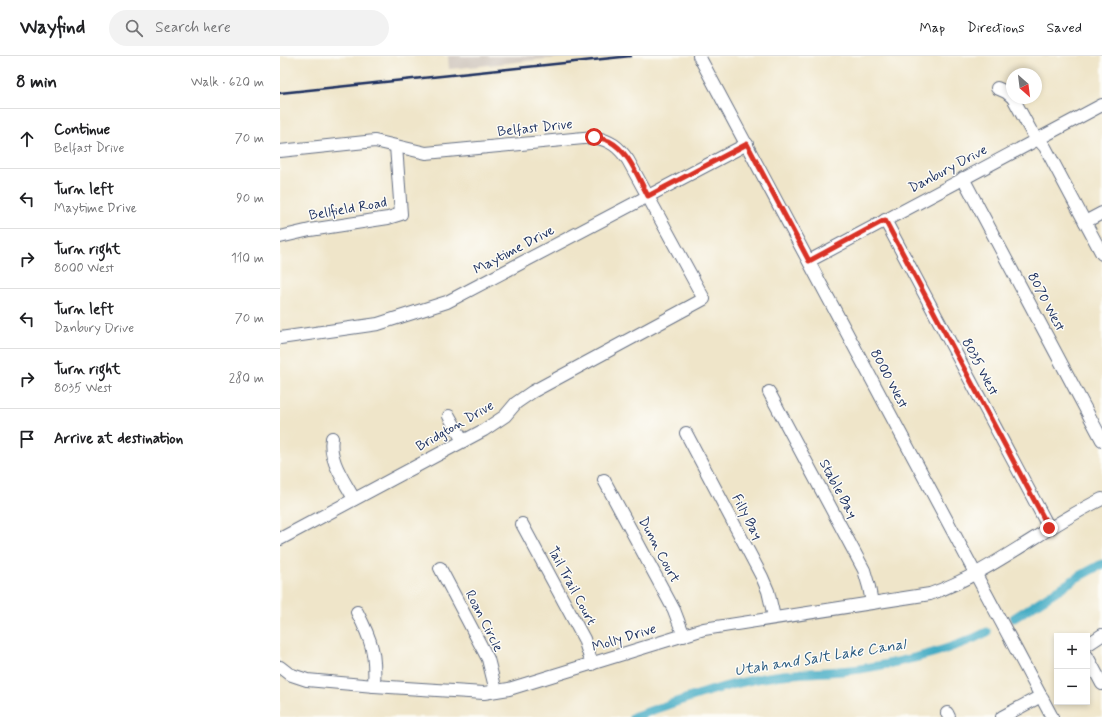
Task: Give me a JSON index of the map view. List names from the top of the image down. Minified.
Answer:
{"streets":{"street":["Belfast Drive","Danbury Drive","Bellfield Road","Maytime Drive","8070 West","8035 West","8000 West","Bridgton Drive","Stable Bay","Filly Bay","Dunn Court","Tail Trail Court","Roan Circle","Molly Drive"]},"crossings":[["Belfast Drive","Bellfield Road"],["Belfast Drive","Maytime Drive"],["Belfast Drive","Bridgton Drive"],["Danbury Drive","8070 West"],["Danbury Drive","8035 West"],["Danbury Drive","8000 West"],["Maytime Drive","8000 West"],["8035 West","Molly Drive"],["8000 West","Molly Drive"],["Stable Bay","Molly Drive"],["Filly Bay","Molly Drive"],["Dunn Court","Molly Drive"],["Tail Trail Court","Molly Drive"],["Roan Circle","Molly Drive"]],"water":["Utah and Salt Lake Canal"],"north":"bottom right","page":{"header":"Wayfind","search":"Search here","nav":["Map","Directions","Saved"],"heading":["8 min","Walk · 620 m"],"list":[["Continue","Belfast Drive","70 m"],["Turn left","Maytime Drive","90 m"],["Turn right","8000 West","110 m"],["Turn left","Danbury Drive","70 m"],["Turn right","8035 West","280 m"],"Arrive at destination"],"map_buttons":["+","−"]}}
